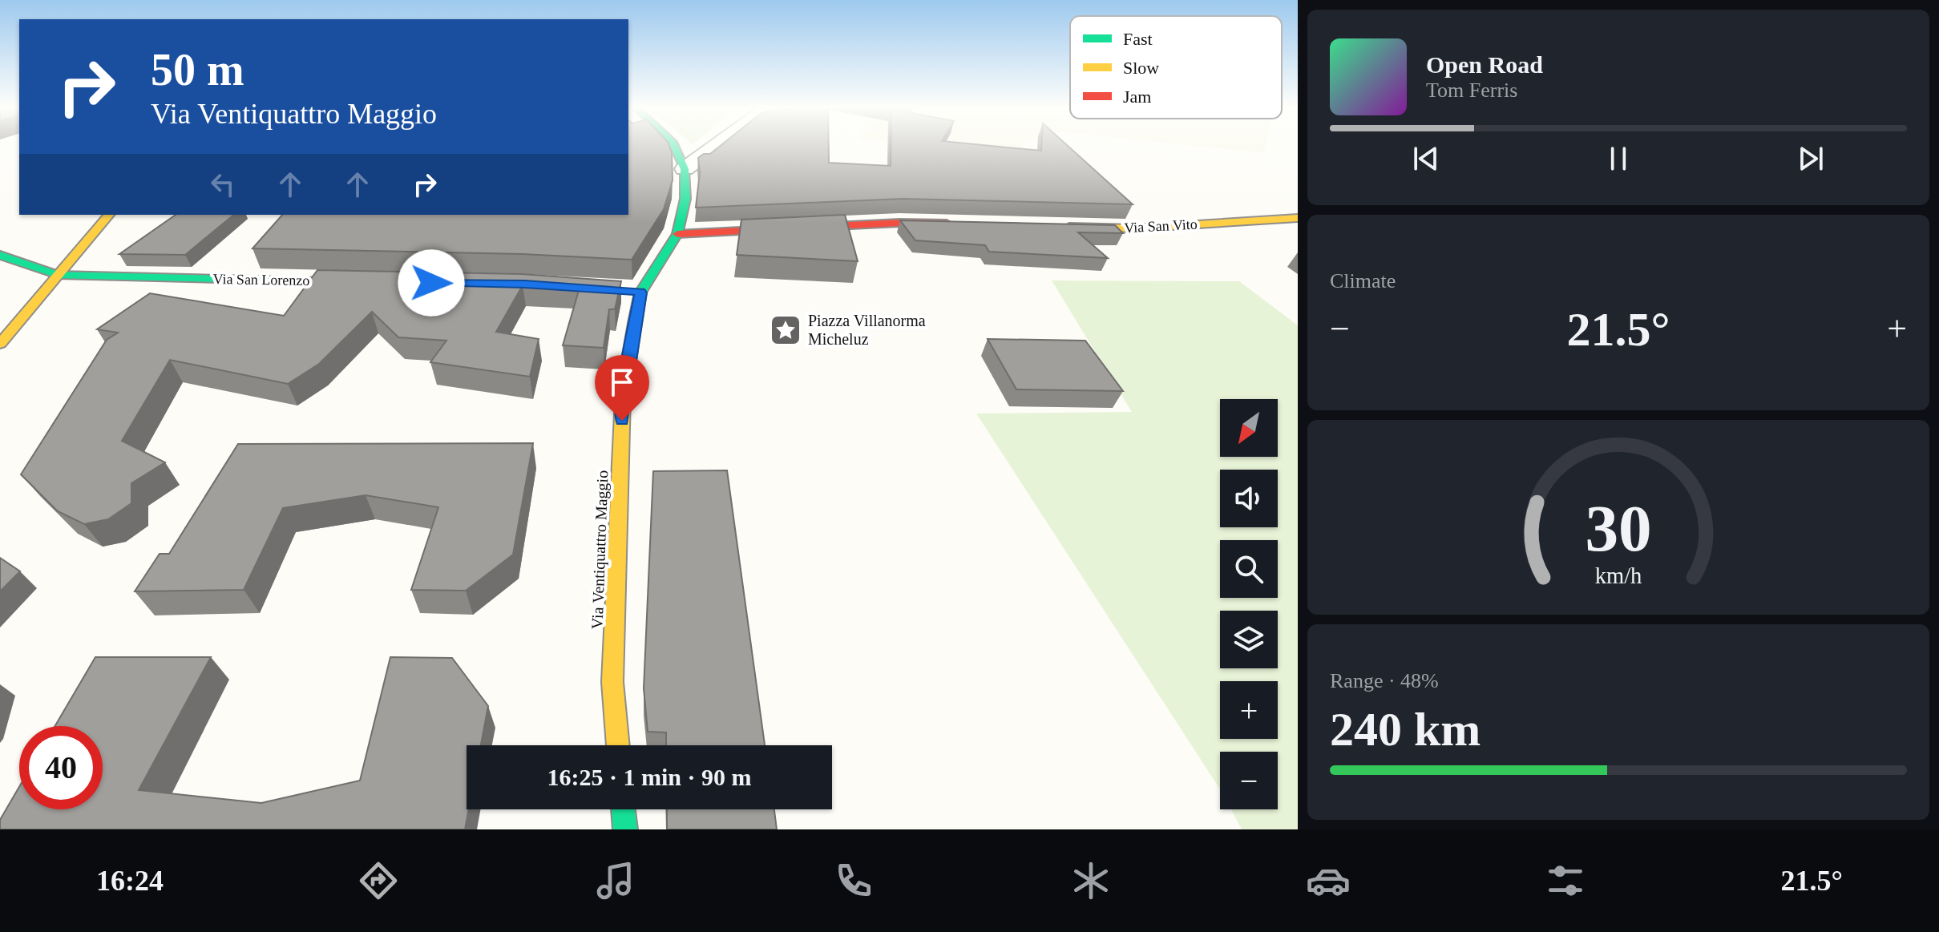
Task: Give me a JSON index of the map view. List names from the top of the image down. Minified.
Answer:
{"streets":{"street":["Via San Vito","Via San Lorenzo","Via Ventiquattro Maggio"]},"places":{"place":["Piazza Villanorma Micheluz"]},"legend":["Fast","Slow","Jam"],"north":"bottom left","page":{"turn":["50 m","Via Ventiquattro Maggio"],"song":["Open Road","Tom Ferris"],"tile":["Climate",["Range · 48%","240 km"]],"heat":["−","21.5°","+"],"map_buttons":["+","−"],"limit":"40","trip":"16:25 · 1 min · 90 m","tabs":["16:24","21.5°"],"gauge":["30","km/h"]}}
